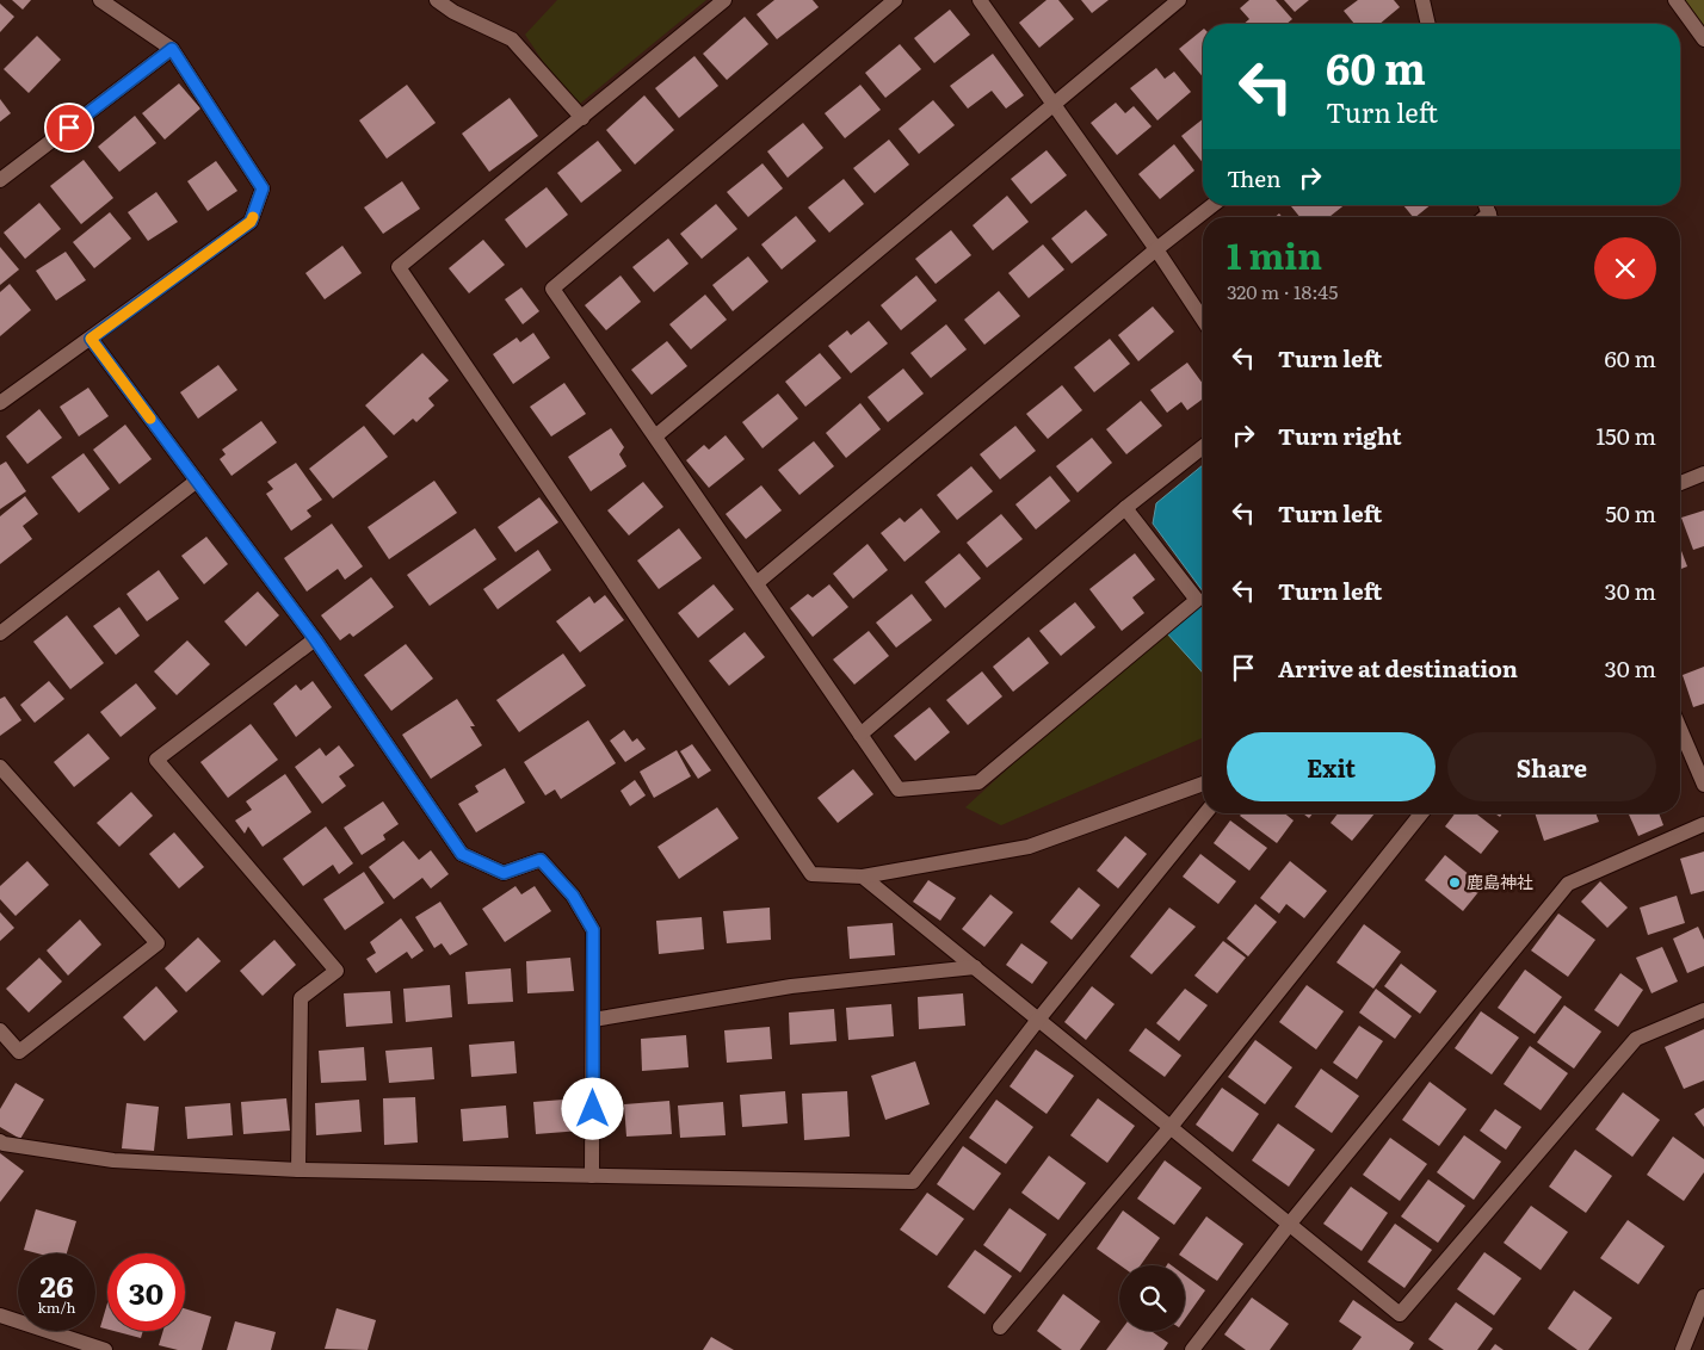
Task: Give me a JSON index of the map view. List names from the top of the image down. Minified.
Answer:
{"places":["鹿島神社"],"page":{"turn":["60 m","Turn left"],"then":"Then","heading":["1 min","320 m · 18:45"],"list":[{"name":"Turn left","value":"60 m"},{"name":"Turn right","value":"150 m"},{"name":"Turn left","value":"50 m"},{"name":"Turn left","value":"30 m"},{"name":"Arrive at destination","value":"30 m"}],"buttons":["Exit","Share"],"speed":"26 km/h","limit":"30"}}
